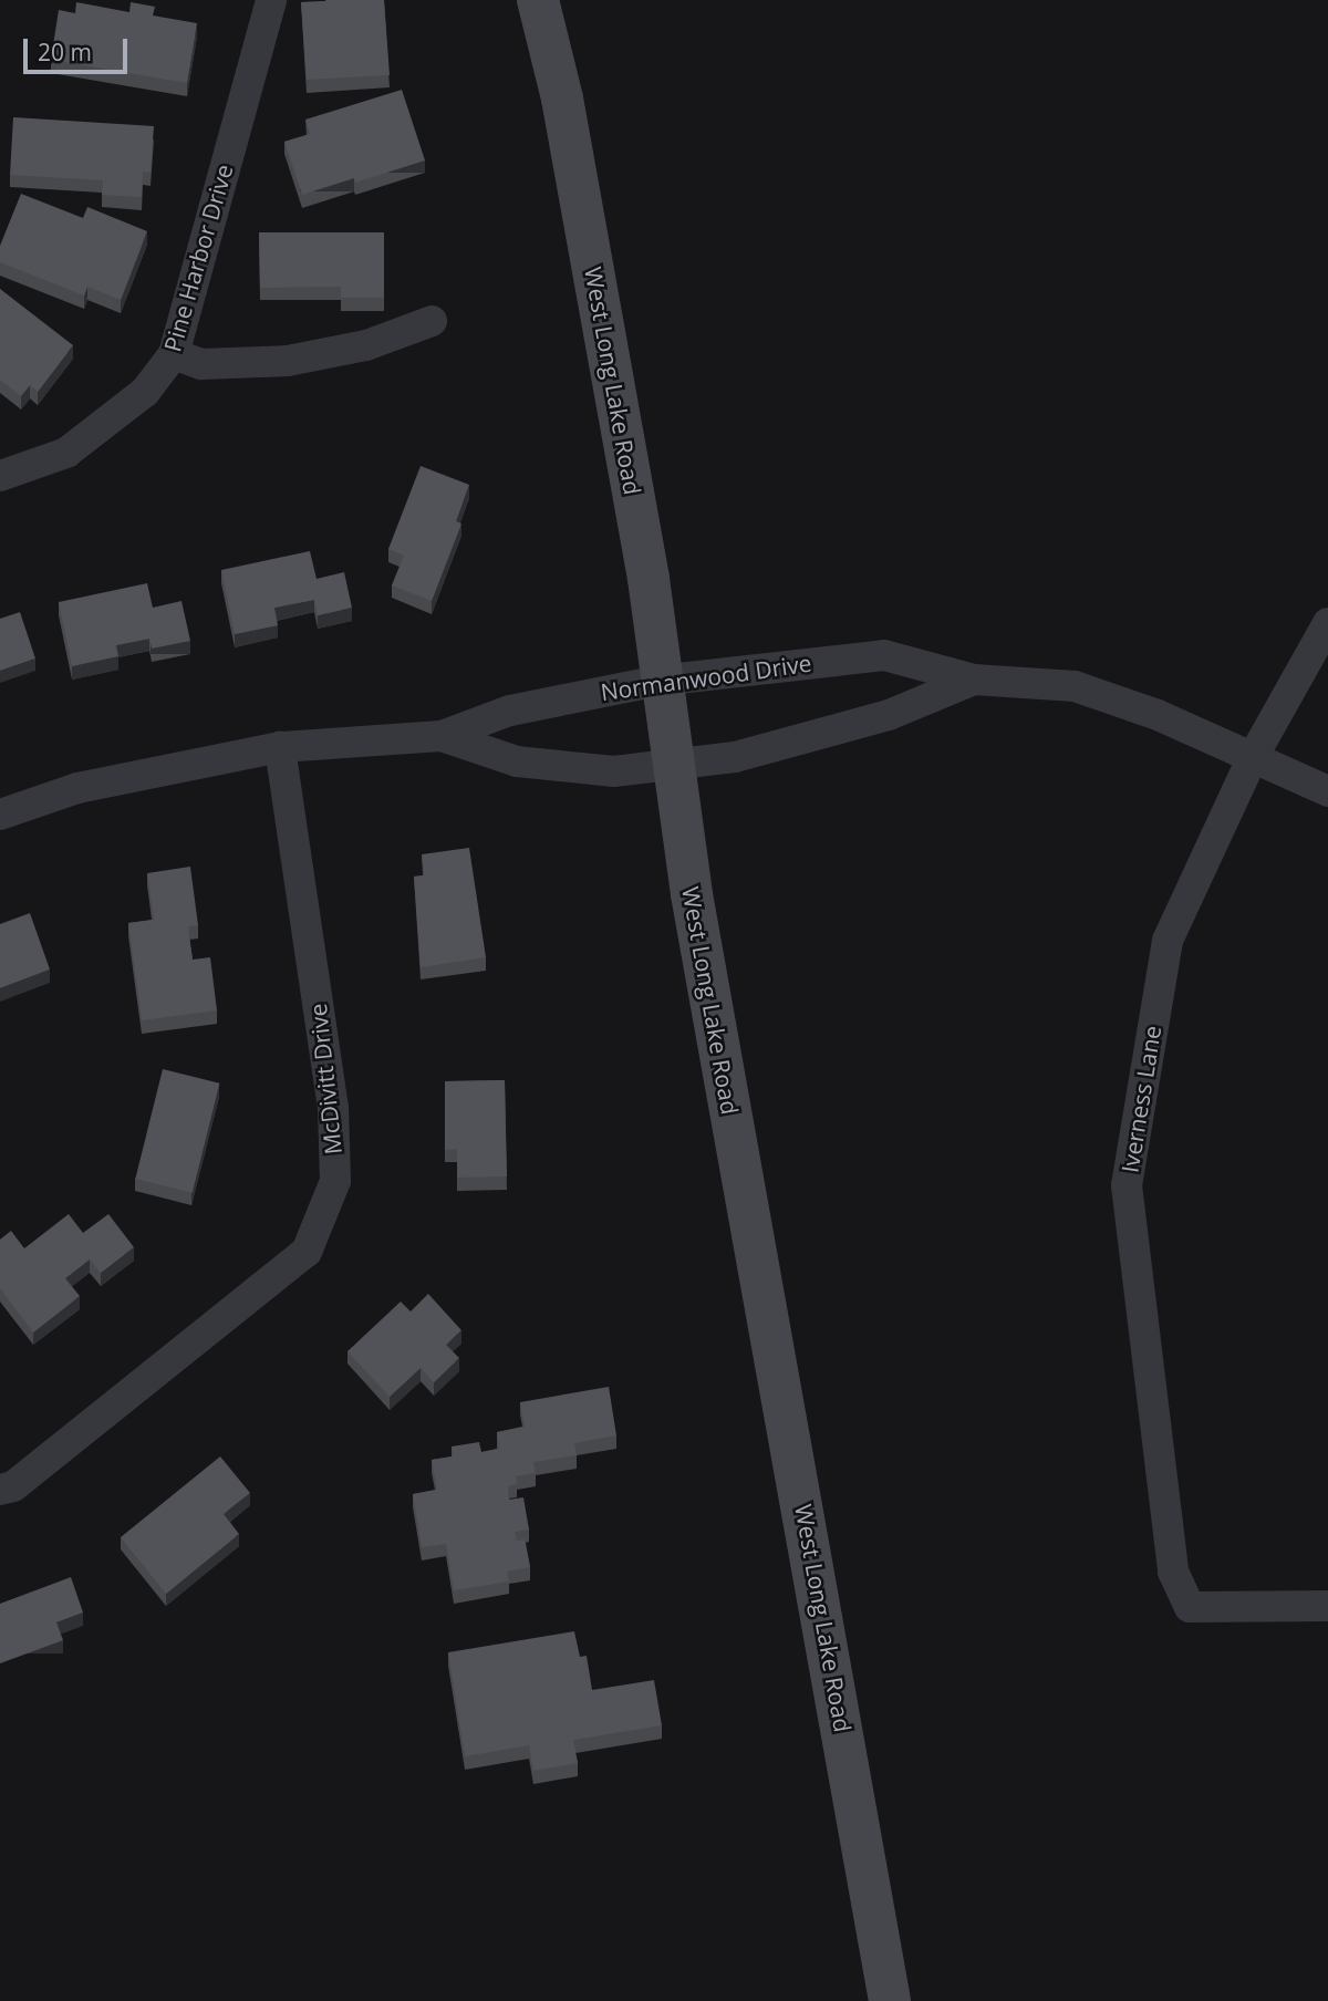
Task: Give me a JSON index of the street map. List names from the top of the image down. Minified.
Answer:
{"streets":{"main road":["West Long Lake Road"],"street":["Pine Harbor Drive","Normanwood Drive","McDivitt Drive","Iverness Lane"]},"crossings":[["West Long Lake Road","Normanwood Drive"],["Normanwood Drive","McDivitt Drive"],["Normanwood Drive","Iverness Lane"]],"scale_bar":"20 m"}
